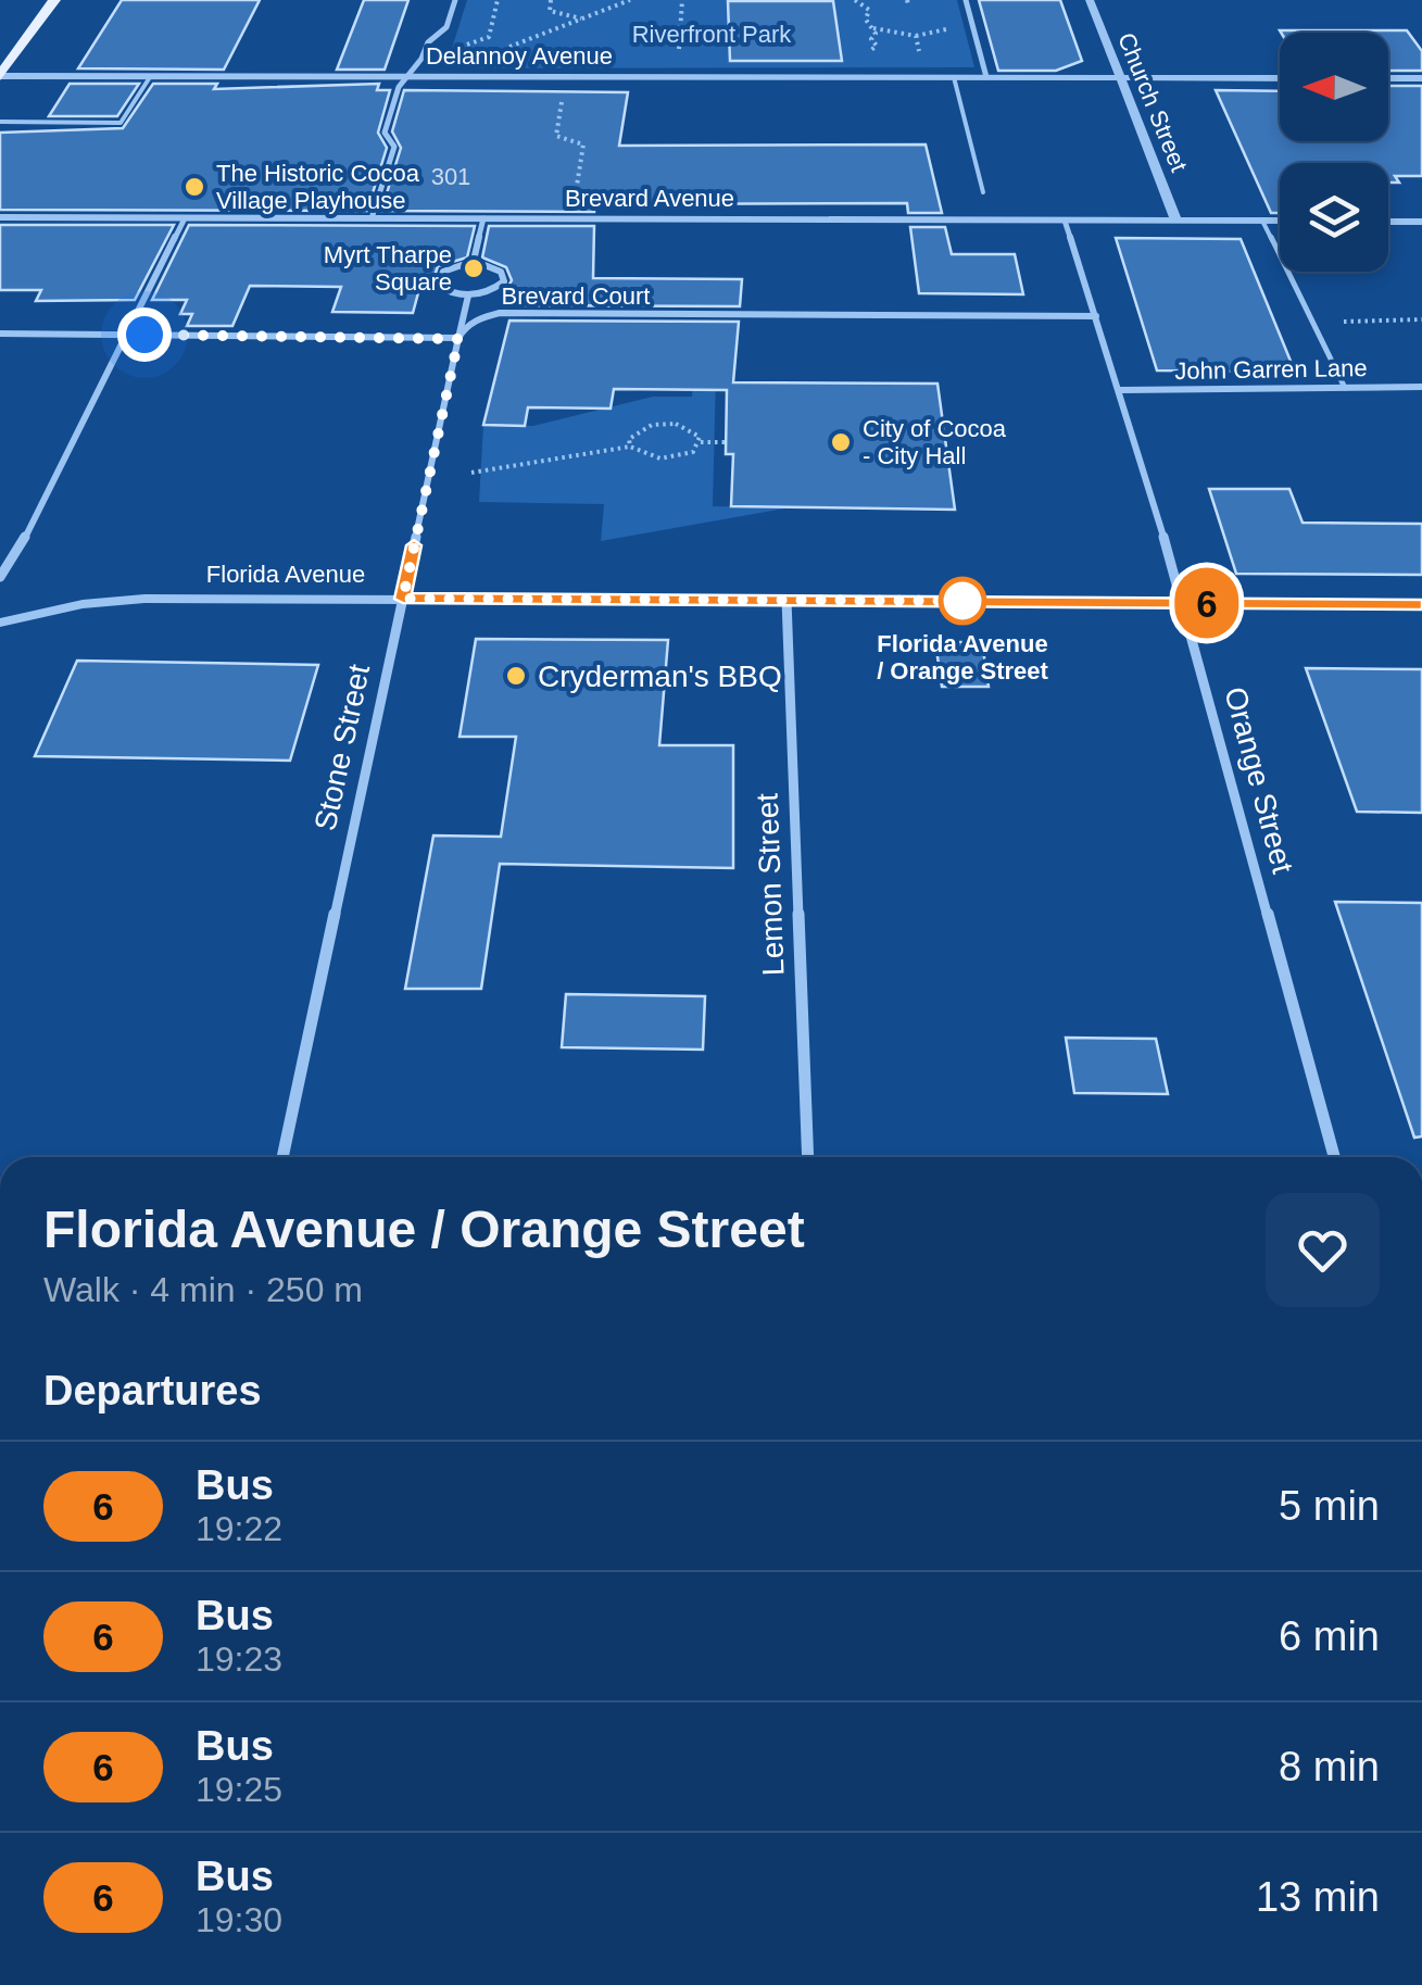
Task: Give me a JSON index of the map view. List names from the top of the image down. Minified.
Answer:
{"streets":{"street":["Delannoy Avenue","Church Street","Brevard Avenue","Brevard Court","John Garren Lane","Florida Avenue","Stone Street","Orange Street","Lemon Street"]},"crossings":[["Delannoy Avenue","Church Street"],["Church Street","Brevard Avenue"],["Brevard Avenue","Orange Street"],["Brevard Court","Stone Street"],["Brevard Court","Orange Street"],["John Garren Lane","Orange Street"],["Florida Avenue","Stone Street"],["Florida Avenue","Orange Street"],["Florida Avenue","Lemon Street"]],"parks":["Riverfront Park"],"places":["The Historic Cocoa Village Playhouse","Myrt Tharpe Square","City of Cocoa - City Hall","Florida Avenue / Orange Street","Cryderman's BBQ"],"lines":["bus line 6"],"house_numbers":["301"],"north":"left","page":{"on_map":"6","heading":[["Florida Avenue / Orange Street","Walk · 4 min · 250 m"],"Departures"],"list":[{"mark":"6","name":"Bus","note":"19:22","value":"5 min"},{"mark":"6","name":"Bus","note":"19:23","value":"6 min"},{"mark":"6","name":"Bus","note":"19:25","value":"8 min"},{"mark":"6","name":"Bus","note":"19:30","value":"13 min"}]}}
